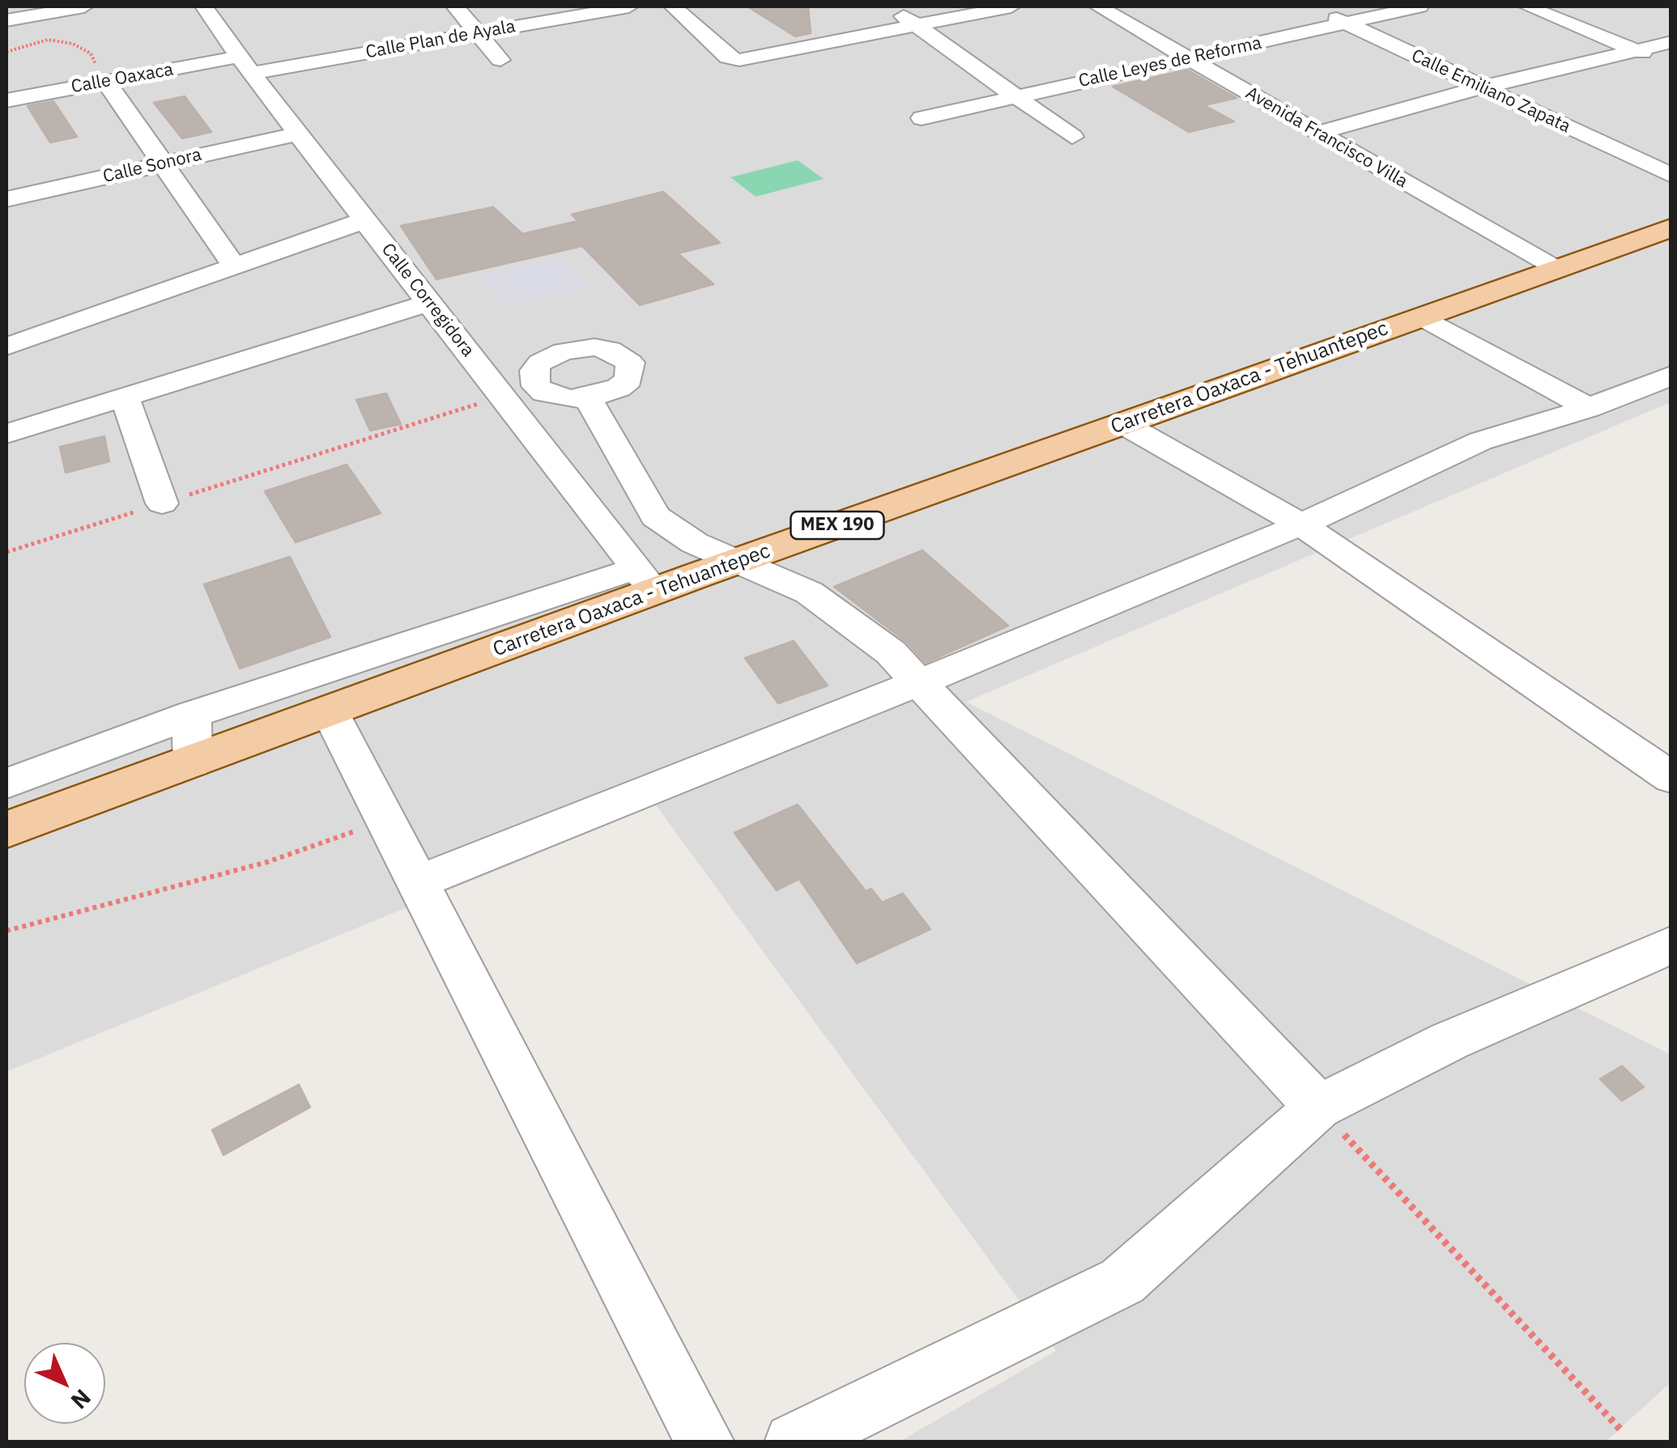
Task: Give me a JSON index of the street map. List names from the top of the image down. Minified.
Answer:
{"streets":{"main road":["Carretera Oaxaca - Tehuantepec","MEX 190"],"street":["Calle Plan de Ayala","Calle Leyes de Reforma","Calle Oaxaca","Calle Emiliano Zapata","Avenida Francisco Villa","Calle Sonora","Calle Corregidora"]},"crossings":[["Calle Plan de Ayala","Calle Oaxaca"],["Calle Plan de Ayala","Calle Corregidora"],["Calle Leyes de Reforma","Calle Emiliano Zapata"],["Calle Leyes de Reforma","Avenida Francisco Villa"],["Calle Oaxaca","Calle Corregidora"],["Avenida Francisco Villa","Carretera Oaxaca - Tehuantepec"],["Calle Sonora","Calle Corregidora"],["Calle Corregidora","Carretera Oaxaca - Tehuantepec"]],"north":"bottom right"}
